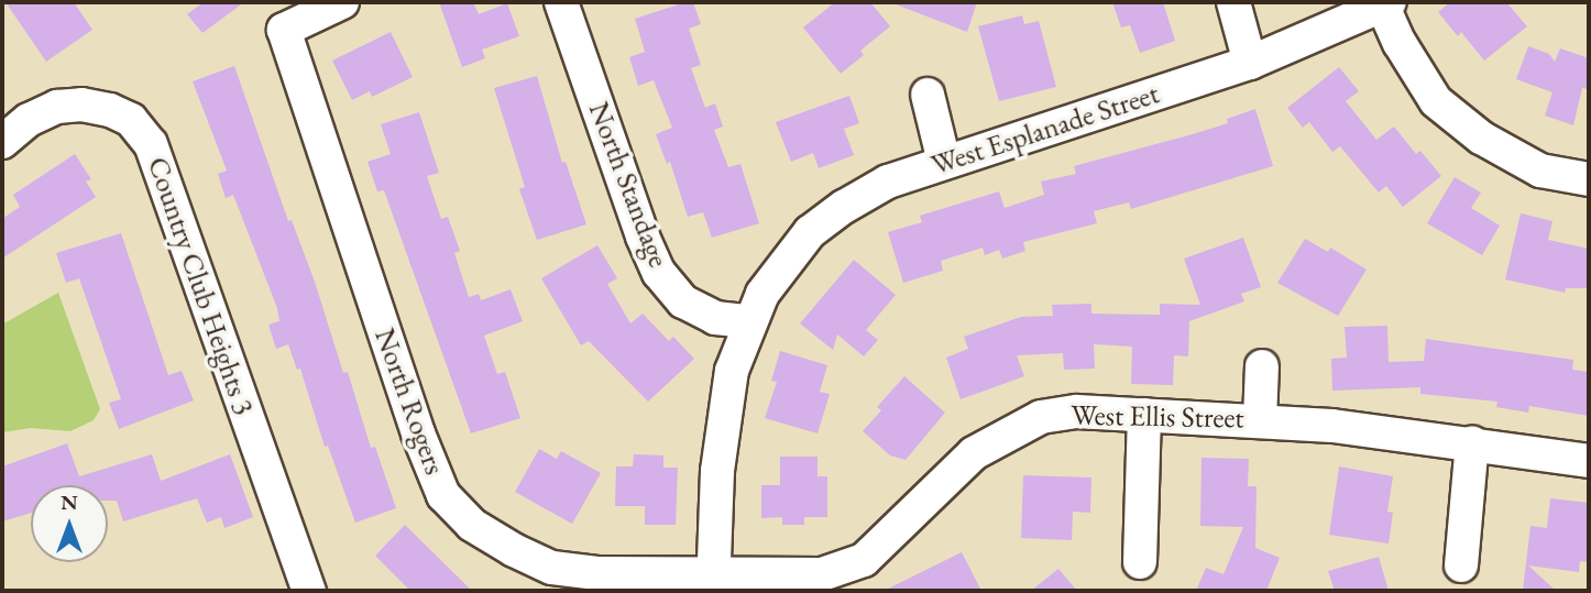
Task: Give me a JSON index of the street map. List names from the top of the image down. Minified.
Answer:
{"streets":{"street":["West Esplanade Street","North Standage","Country Club Heights 3","North Rogers","West Ellis Street"]},"crossings":[["West Esplanade Street","North Standage"],["North Rogers","West Ellis Street"]],"north":"top"}
